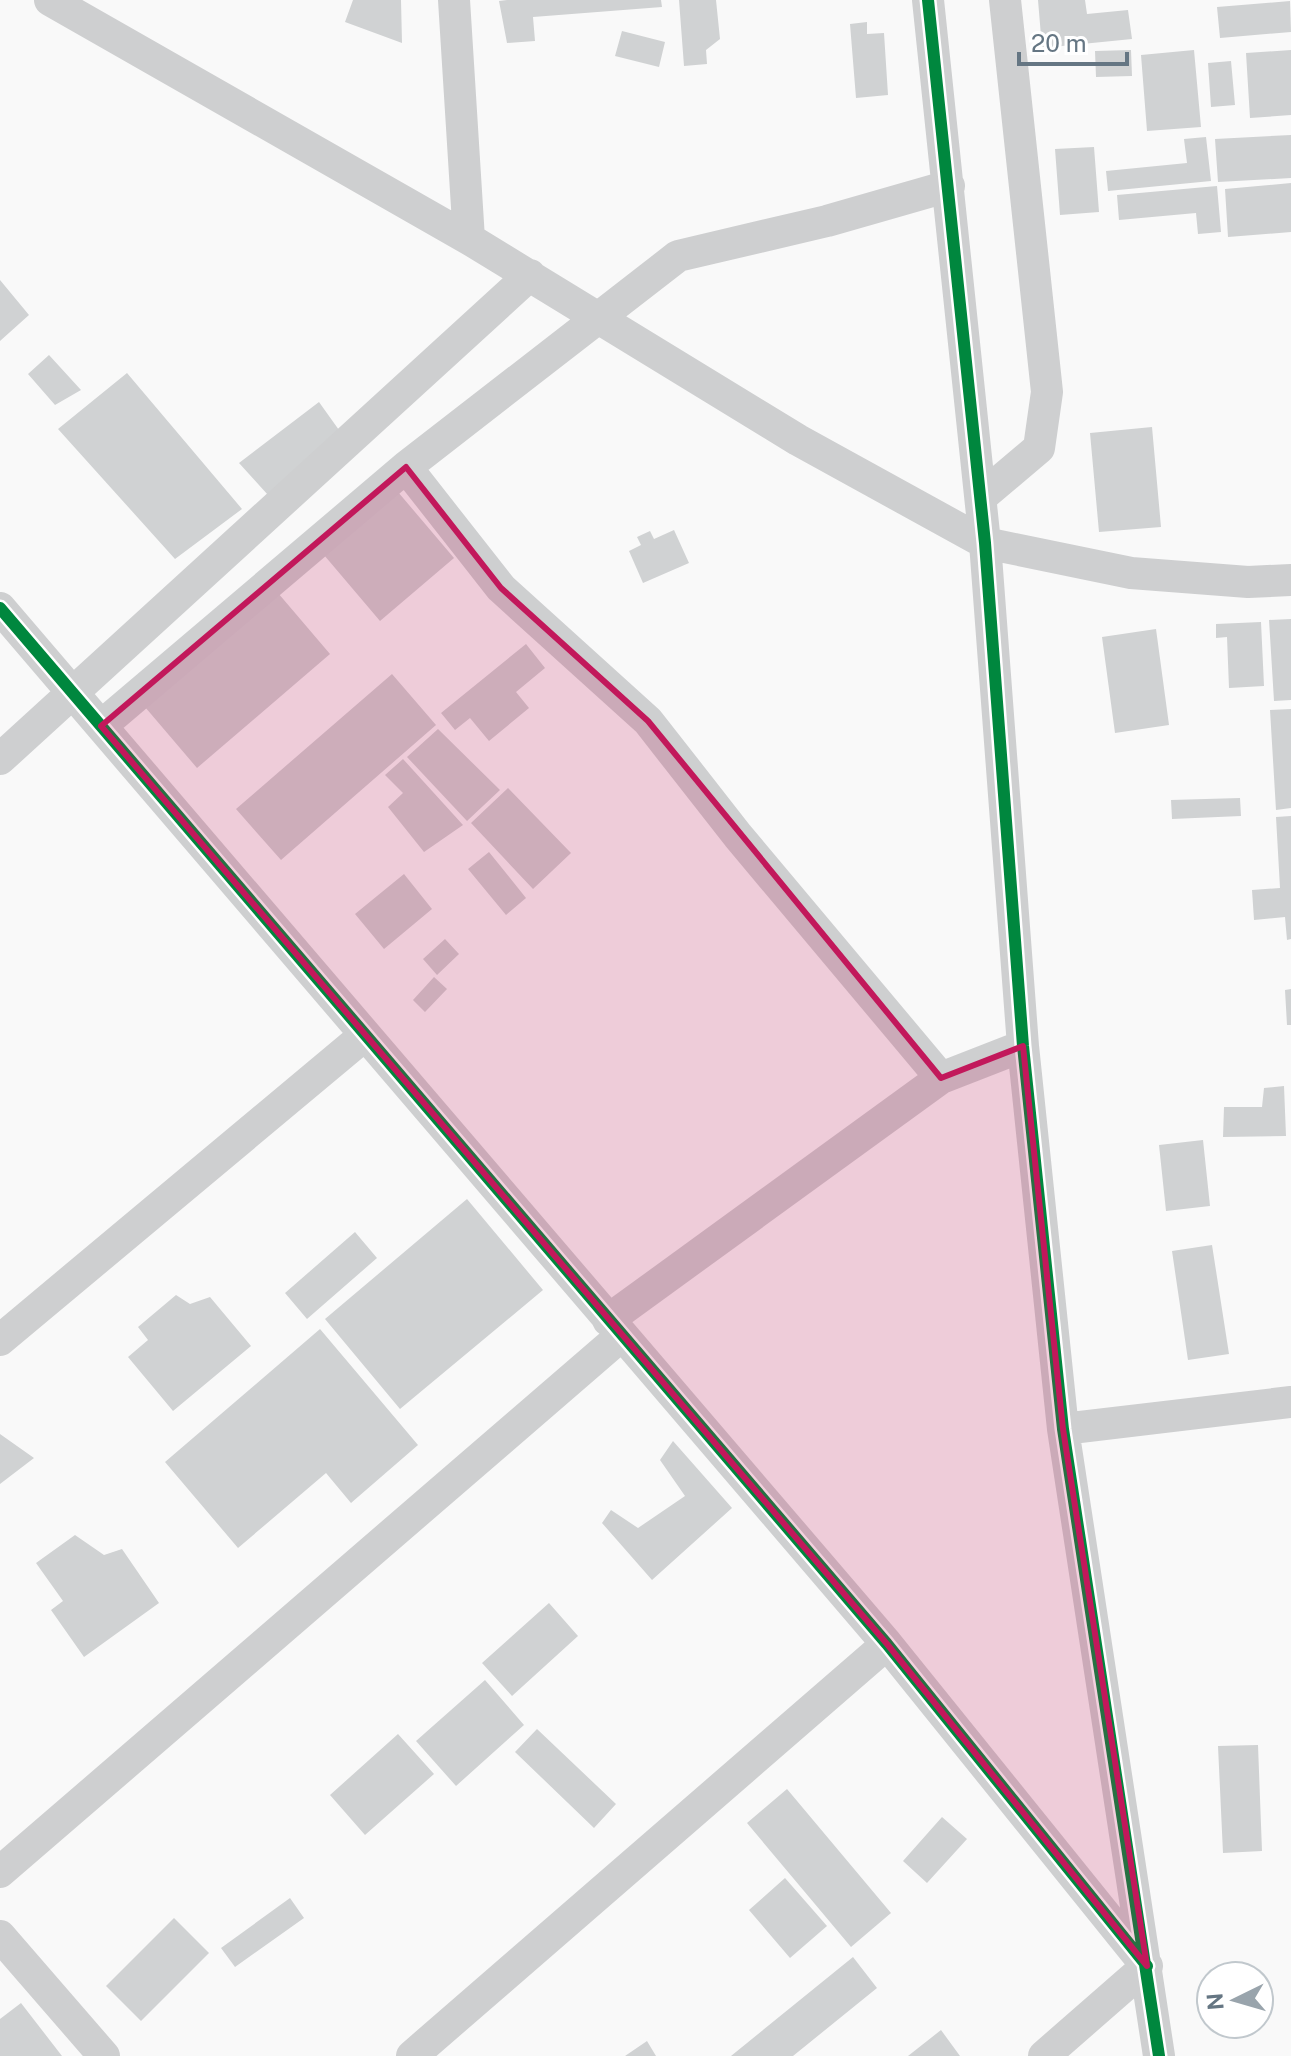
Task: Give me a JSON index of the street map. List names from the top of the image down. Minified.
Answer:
{"scale_bar":"20 m","north":"left"}
